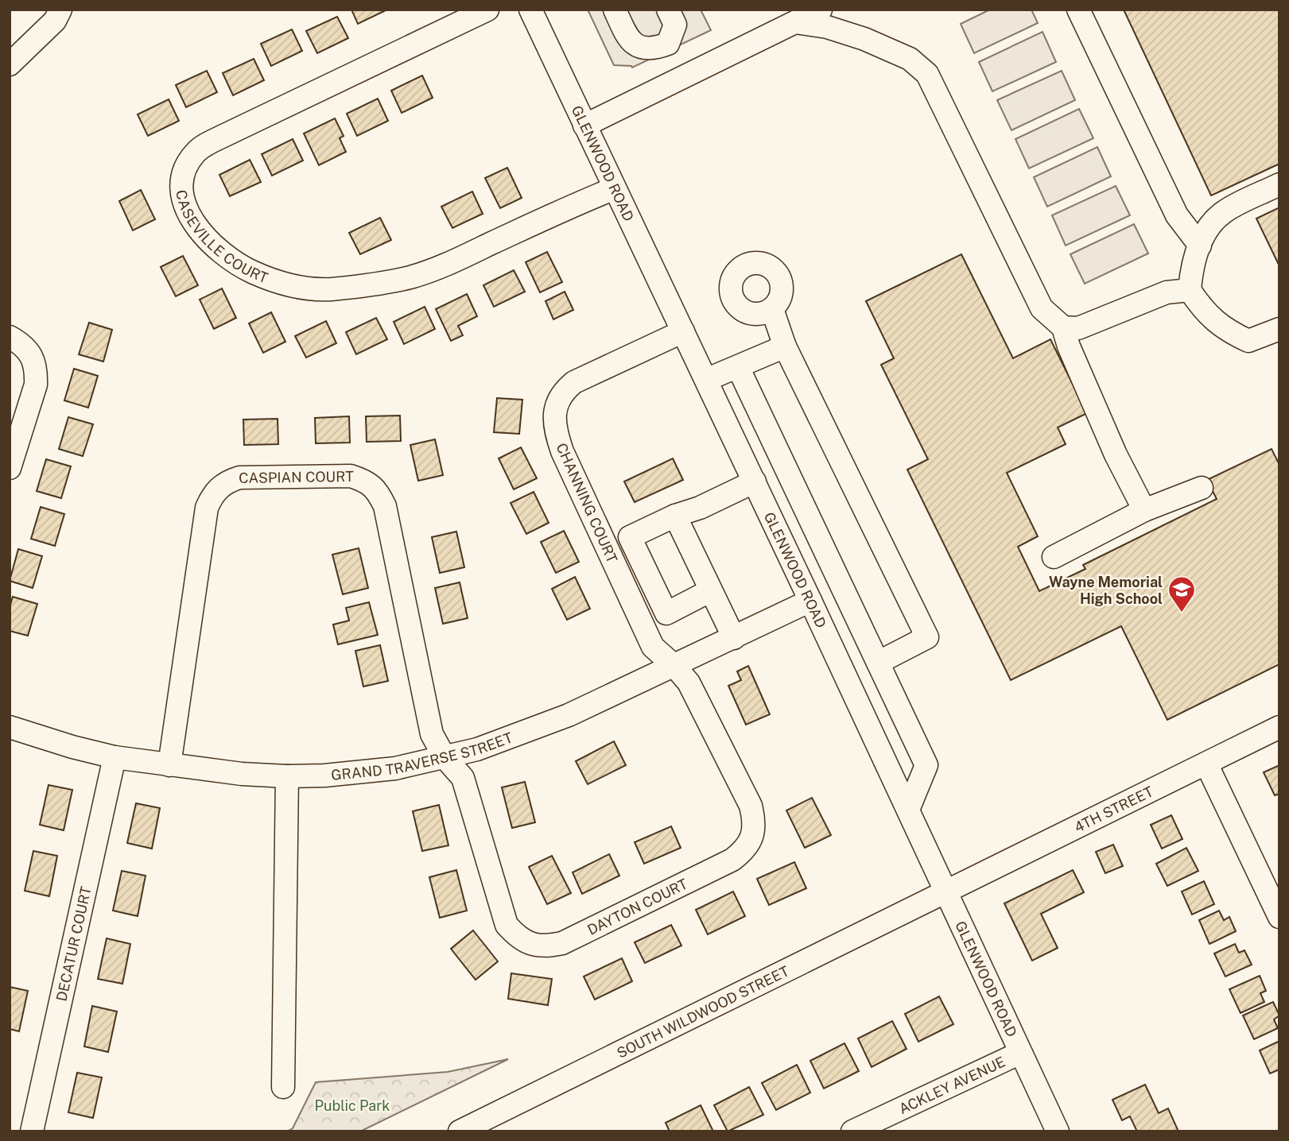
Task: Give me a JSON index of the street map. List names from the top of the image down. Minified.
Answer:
{"streets":{"street":["GLENWOOD ROAD","CASEVILLE COURT","CASPIAN COURT","CHANNING COURT","GRAND TRAVERSE STREET","4TH STREET","DAYTON COURT","DECATUR COURT","SOUTH WILDWOOD STREET","ACKLEY AVENUE"]},"crossings":[["GLENWOOD ROAD","CASEVILLE COURT"],["GLENWOOD ROAD","CHANNING COURT"],["GLENWOOD ROAD","GRAND TRAVERSE STREET"],["GLENWOOD ROAD","4TH STREET"],["GLENWOOD ROAD","SOUTH WILDWOOD STREET"],["GLENWOOD ROAD","ACKLEY AVENUE"],["CASPIAN COURT","GRAND TRAVERSE STREET"],["CASPIAN COURT","DAYTON COURT"],["CHANNING COURT","GRAND TRAVERSE STREET"],["CHANNING COURT","DAYTON COURT"],["GRAND TRAVERSE STREET","DAYTON COURT"],["GRAND TRAVERSE STREET","DECATUR COURT"],["4TH STREET","SOUTH WILDWOOD STREET"]],"parks":["Public Park"],"places":{"school or university":["Wayne Memorial High School"]}}
